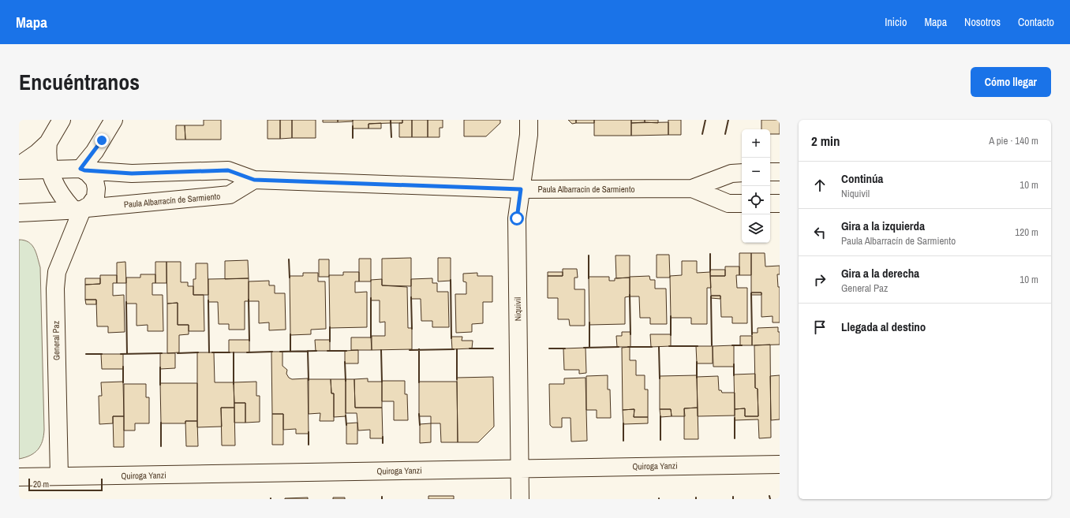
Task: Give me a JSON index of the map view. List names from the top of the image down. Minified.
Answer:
{"streets":{"street":["Paula Albarracín de Sarmiento","Niquivil","General Paz","Quiroga Yanzi"]},"crossings":[["Paula Albarracín de Sarmiento","Niquivil"],["Paula Albarracín de Sarmiento","General Paz"],["Niquivil","Quiroga Yanzi"],["General Paz","Quiroga Yanzi"]],"scale_bar":"20 m","page":{"header":"Mapa","nav":["Inicio","Mapa","Nosotros","Contacto"],"title":"Encuéntranos","buttons":"Cómo llegar","heading":["2 min","A pie · 140 m"],"map_buttons":["+","−"],"list":[["Continúa","Niquivil","10 m"],["Gira a la izquierda","Paula Albarracín de Sarmiento","120 m"],["Gira a la derecha","General Paz","10 m"],"Llegada al destino"],"scale":"20 m"}}
